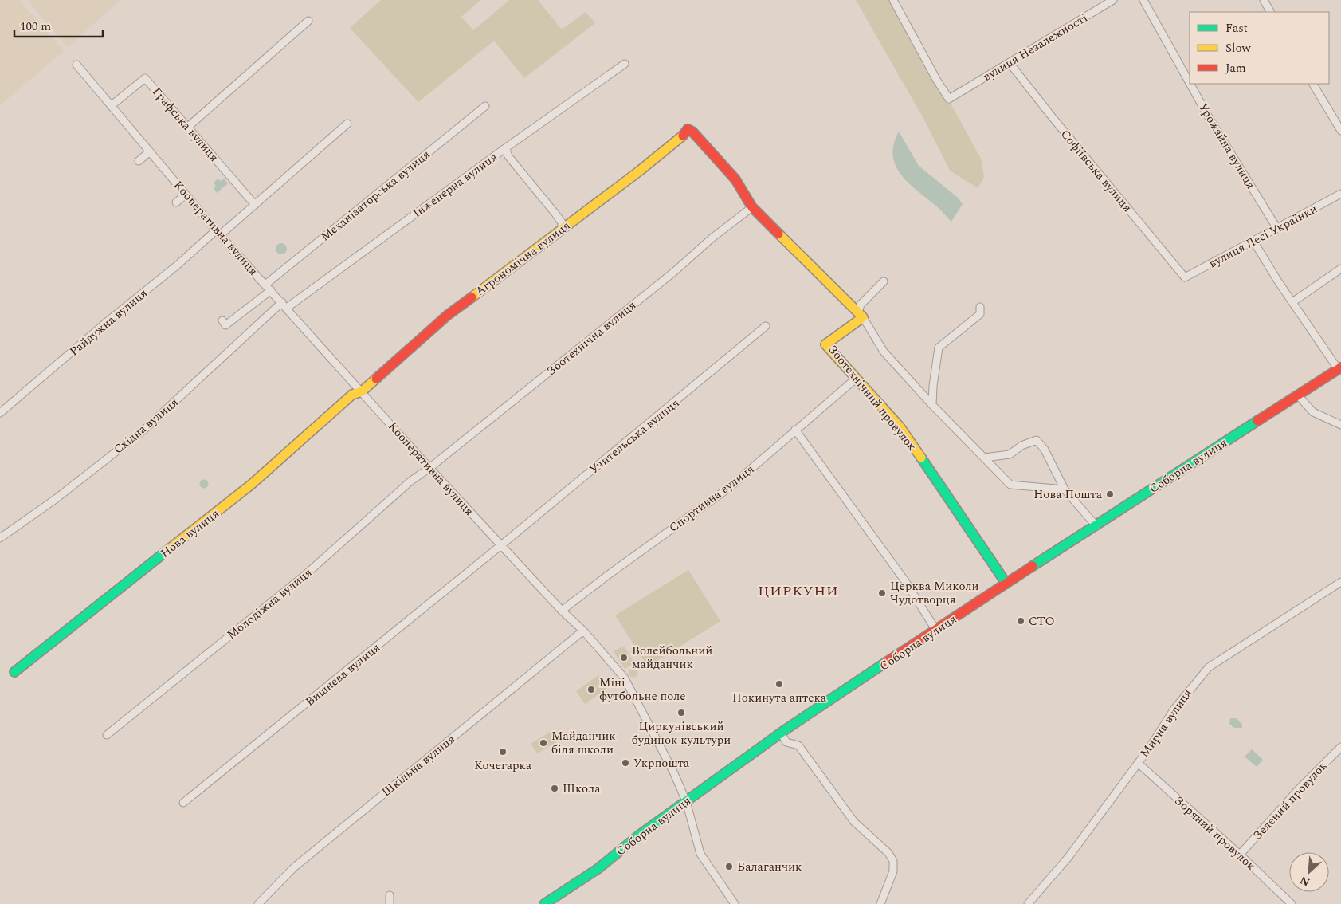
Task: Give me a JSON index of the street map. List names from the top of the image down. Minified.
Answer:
{"streets":{"street":["вулиця Незалежності","Графська вулиця","Урожайна вулиця","Софіївська вулиця","Інженерна вулиця","Механізаторська вулиця","Кооперативна вулиця","вулиця Лесі Українки","Агрономічна вулиця","Райдужна вулиця","Зоотехнічна вулиця","Зоотехнічний провулок","Східна вулиця","Учительська вулиця","Соборна вулиця","Спортивна вулиця","Нова вулиця","Молодіжна вулиця","Вишнева вулиця","Мирна вулиця","Шкільна вулиця","Зелений провулок","Зоряний провулок"]},"crossings":[["вулиця Незалежності","Софіївська вулиця"],["Графська вулиця","Кооперативна вулиця"],["Урожайна вулиця","вулиця Лесі Українки"],["Софіївська вулиця","вулиця Лесі Українки"],["Інженерна вулиця","Кооперативна вулиця"],["Інженерна вулиця","Східна вулиця"],["Механізаторська вулиця","Кооперативна вулиця"],["Кооперативна вулиця","Агрономічна вулиця"],["Кооперативна вулиця","Райдужна вулиця"],["Кооперативна вулиця","Зоотехнічна вулиця"],["Кооперативна вулиця","Східна вулиця"],["Кооперативна вулиця","Учительська вулиця"],["Кооперативна вулиця","Соборна вулиця"],["Кооперативна вулиця","Спортивна вулиця"],["Кооперативна вулиця","Нова вулиця"],["Кооперативна вулиця","Молодіжна вулиця"],["Кооперативна вулиця","Вишнева вулиця"],["Кооперативна вулиця","Шкільна вулиця"],["Агрономічна вулиця","Зоотехнічна вулиця"],["Агрономічна вулиця","Нова вулиця"],["Зоотехнічна вулиця","Молодіжна вулиця"],["Зоотехнічний провулок","Соборна вулиця"],["Зоотехнічний провулок","Спортивна вулиця"],["Учительська вулиця","Вишнева вулиця"],["Мирна вулиця","Зоряний провулок"],["Зелений провулок","Зоряний провулок"]],"districts":["ЦИРКУНИ"],"places":["Нова Пошта","Церква Миколи Чудотворця","СТО","Волейбольний майданчик","Покинута аптека","Міні футбольне поле","Циркунівський будинок культури","Майданчик біля школи","Кочегарка","Укрпошта","Школа","Балаганчик"],"legend":["Fast","Slow","Jam"],"scale_bar":"100 m","north":"bottom left"}
